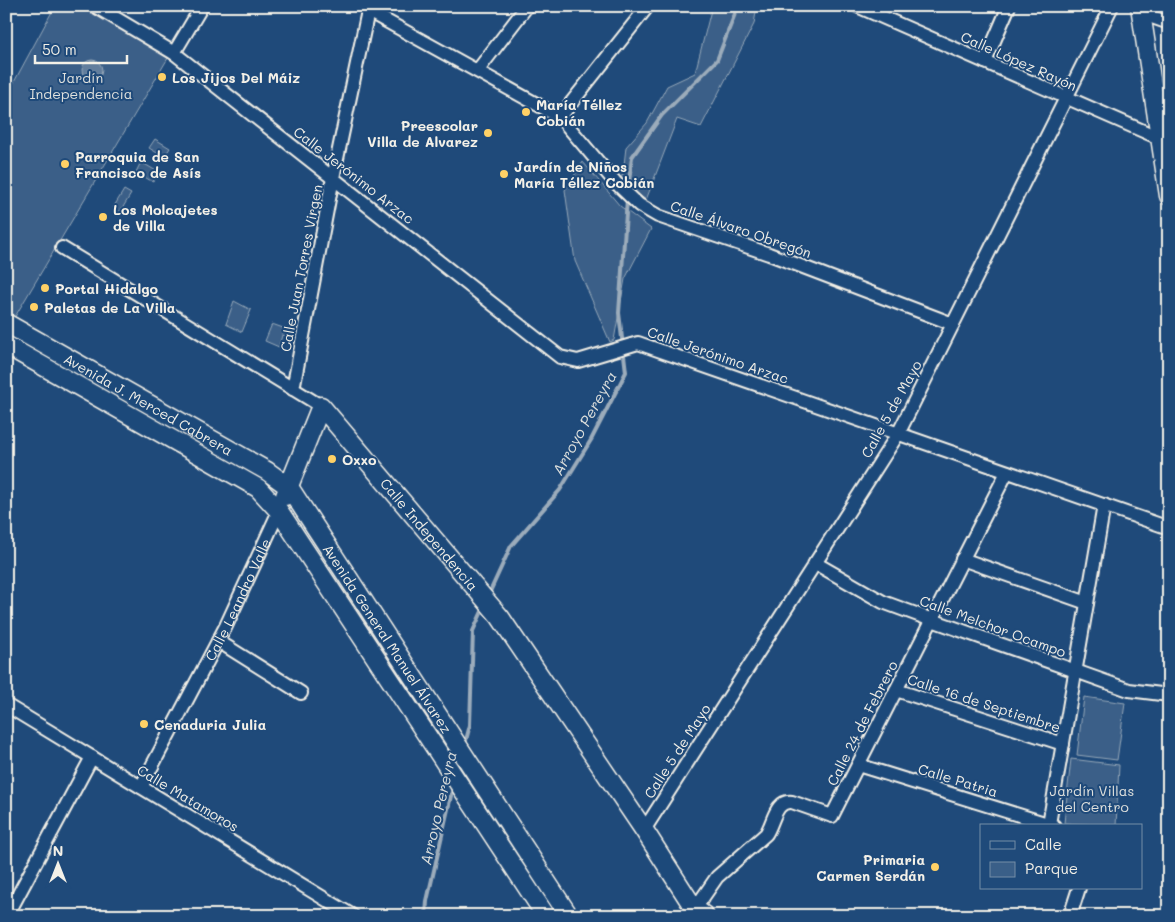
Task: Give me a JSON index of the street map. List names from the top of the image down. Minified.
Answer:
{"streets":{"main road":["Avenida J. Merced Cabrera","Calle Independencia","Calle Leandro Valle","Avenida General Manuel Álvarez"],"street":["Calle López Rayón","Calle Jerónimo Arzac","Calle Álvaro Obregón","Calle Juan Torres Virgen","Calle 5 de Mayo","Calle Melchor Ocampo","Calle 16 de Septiembre","Calle 24 de Febrero","Calle Patria","Calle Matamoros"]},"crossings":[["Calle López Rayón","Calle 5 de Mayo"],["Calle Jerónimo Arzac","Calle Juan Torres Virgen"],["Calle Jerónimo Arzac","Calle 5 de Mayo"],["Calle Jerónimo Arzac","Calle 24 de Febrero"],["Calle Álvaro Obregón","Calle Juan Torres Virgen"],["Calle Álvaro Obregón","Calle 5 de Mayo"],["Calle Juan Torres Virgen","Calle Independencia"],["Avenida J. Merced Cabrera","Calle Leandro Valle"],["Avenida J. Merced Cabrera","Avenida General Manuel Álvarez"],["Calle 5 de Mayo","Calle Independencia"],["Calle 5 de Mayo","Calle Melchor Ocampo"],["Calle Independencia","Calle Leandro Valle"],["Calle Independencia","Calle 24 de Febrero"],["Calle Leandro Valle","Avenida General Manuel Álvarez"],["Calle Leandro Valle","Calle Matamoros"],["Calle Melchor Ocampo","Calle 24 de Febrero"],["Calle 16 de Septiembre","Calle 24 de Febrero"],["Calle 24 de Febrero","Calle Patria"]],"water":["Arroyo Pereyra"],"parks":["Jardín Independencia","Jardín Villas del Centro"],"places":["Los Jijos Del Máiz","María Téllez Cobián","Preescolar Villa de Alvarez","Parroquia de San Francisco de Asís","Jardín de Niños María Téllez Cobián","Los Molcajetes de Villa","Portal Hidalgo","Paletas de La Villa","Oxxo","Cenaduria Julia","Primaria Carmen Serdán"],"legend":["Calle","Parque"],"scale_bar":"50 m","north":"top"}
